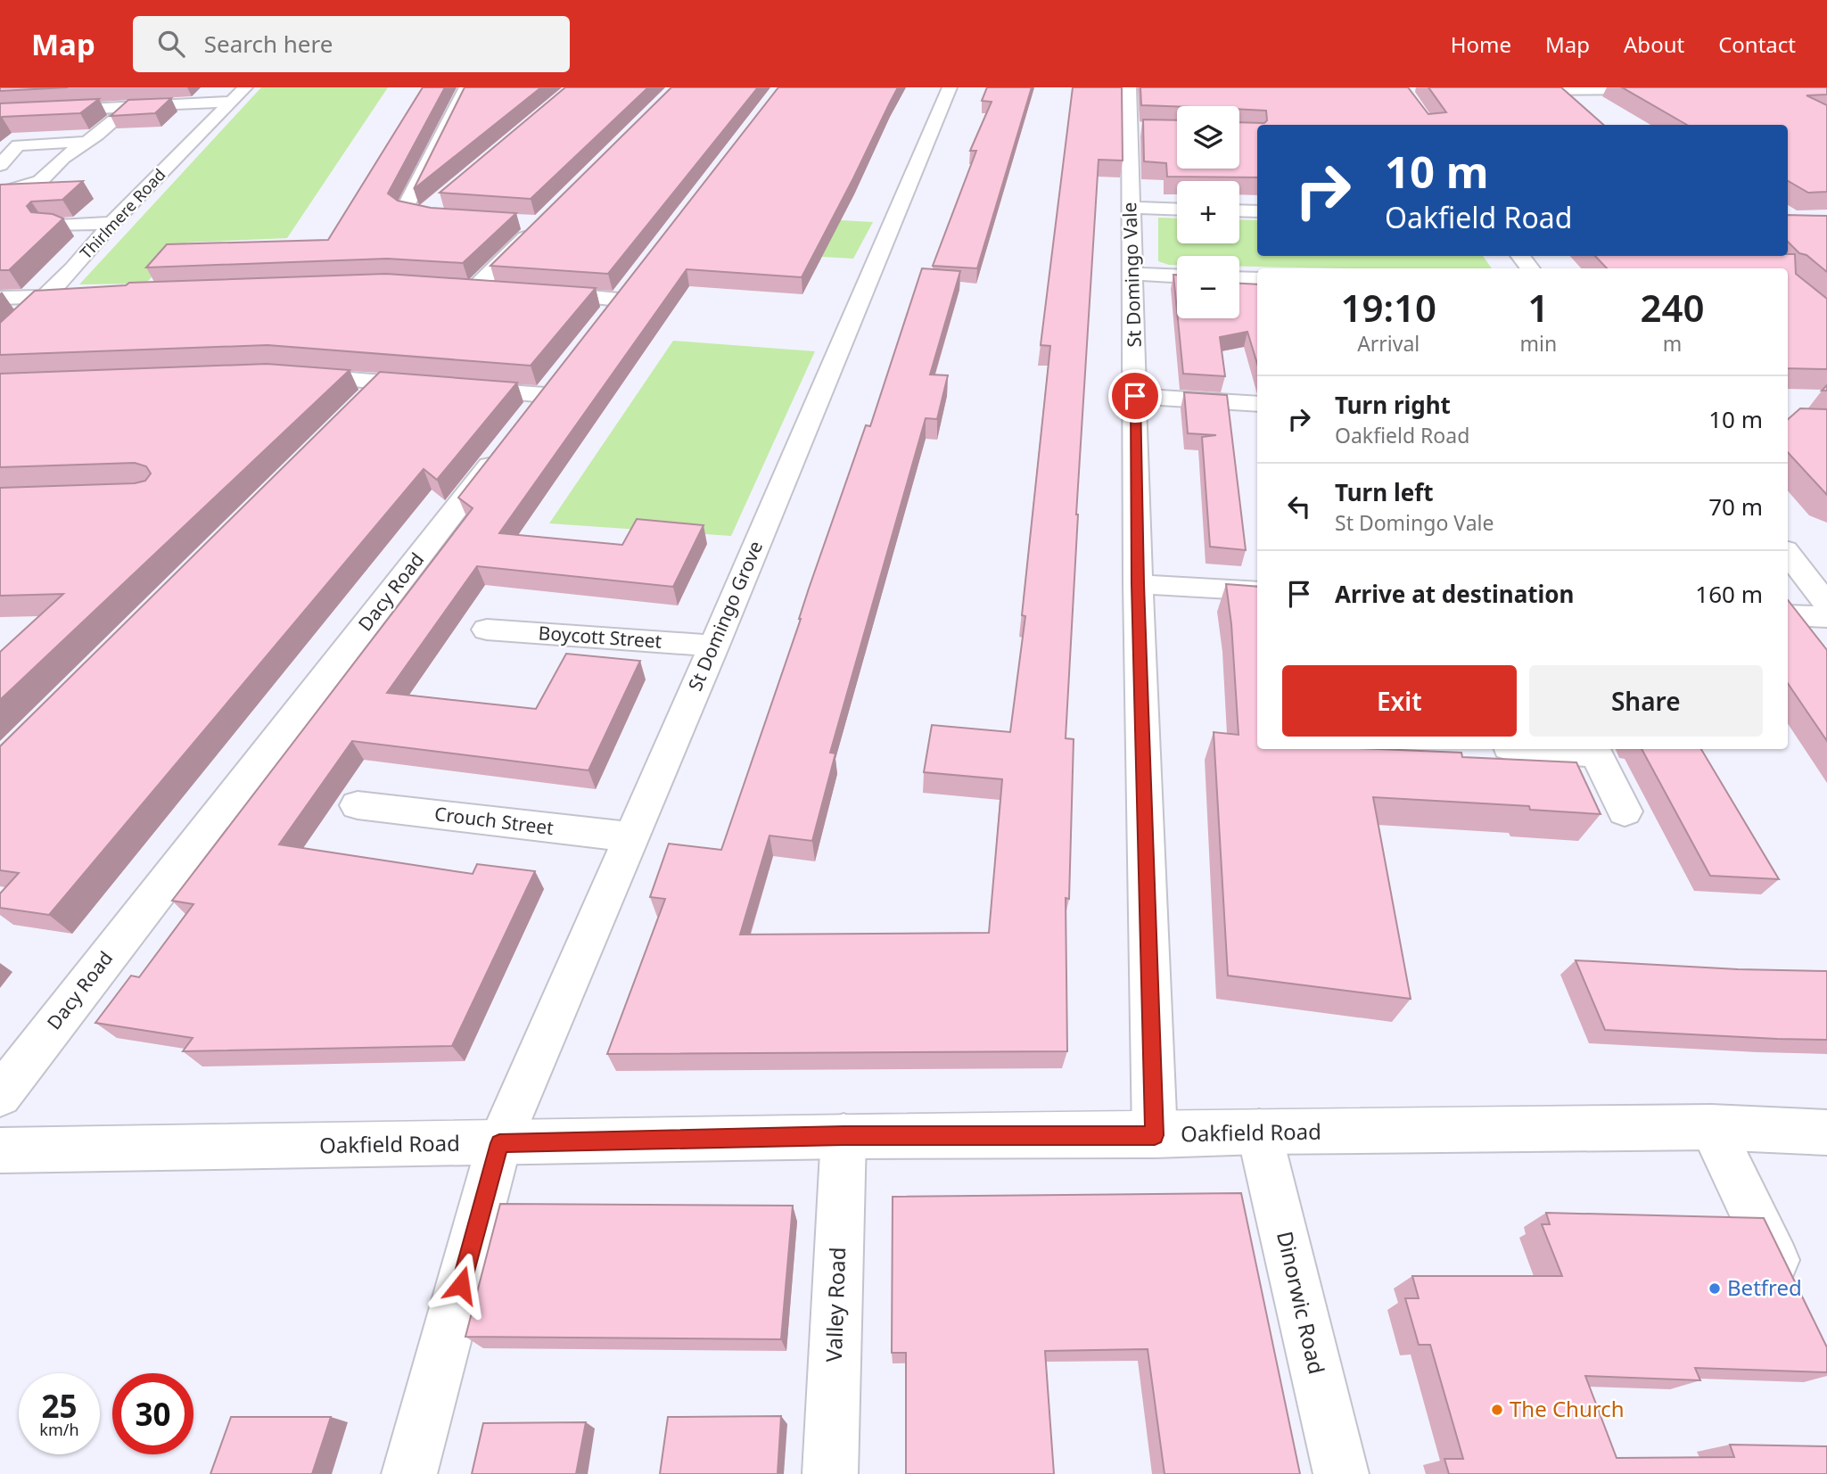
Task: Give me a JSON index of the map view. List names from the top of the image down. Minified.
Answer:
{"streets":{"main road":["Thirlmere Road","St Domingo Vale","Dacy Road","St Domingo Grove","Boycott Street","Crouch Street","Oakfield Road","Dinorwic Road","Valley Road"]},"crossings":[["St Domingo Vale","Oakfield Road"],["St Domingo Grove","Boycott Street"],["St Domingo Grove","Crouch Street"],["St Domingo Grove","Oakfield Road"],["Oakfield Road","Dinorwic Road"],["Oakfield Road","Valley Road"]],"places":["Betfred","The Church"],"page":{"header":"Map","search":"Search here","nav":["Home","Map","About","Contact"],"map_buttons":["+","−"],"turn":["10 m","Oakfield Road"],"eta":["19:10","Arrival","1","min","240","m"],"list":[{"name":"Turn right","note":"Oakfield Road","value":"10 m"},{"name":"Turn left","note":"St Domingo Vale","value":"70 m"},{"name":"Arrive at destination","value":"160 m"}],"buttons":["Exit","Share"],"speed":"25 km/h","limit":"30"}}
